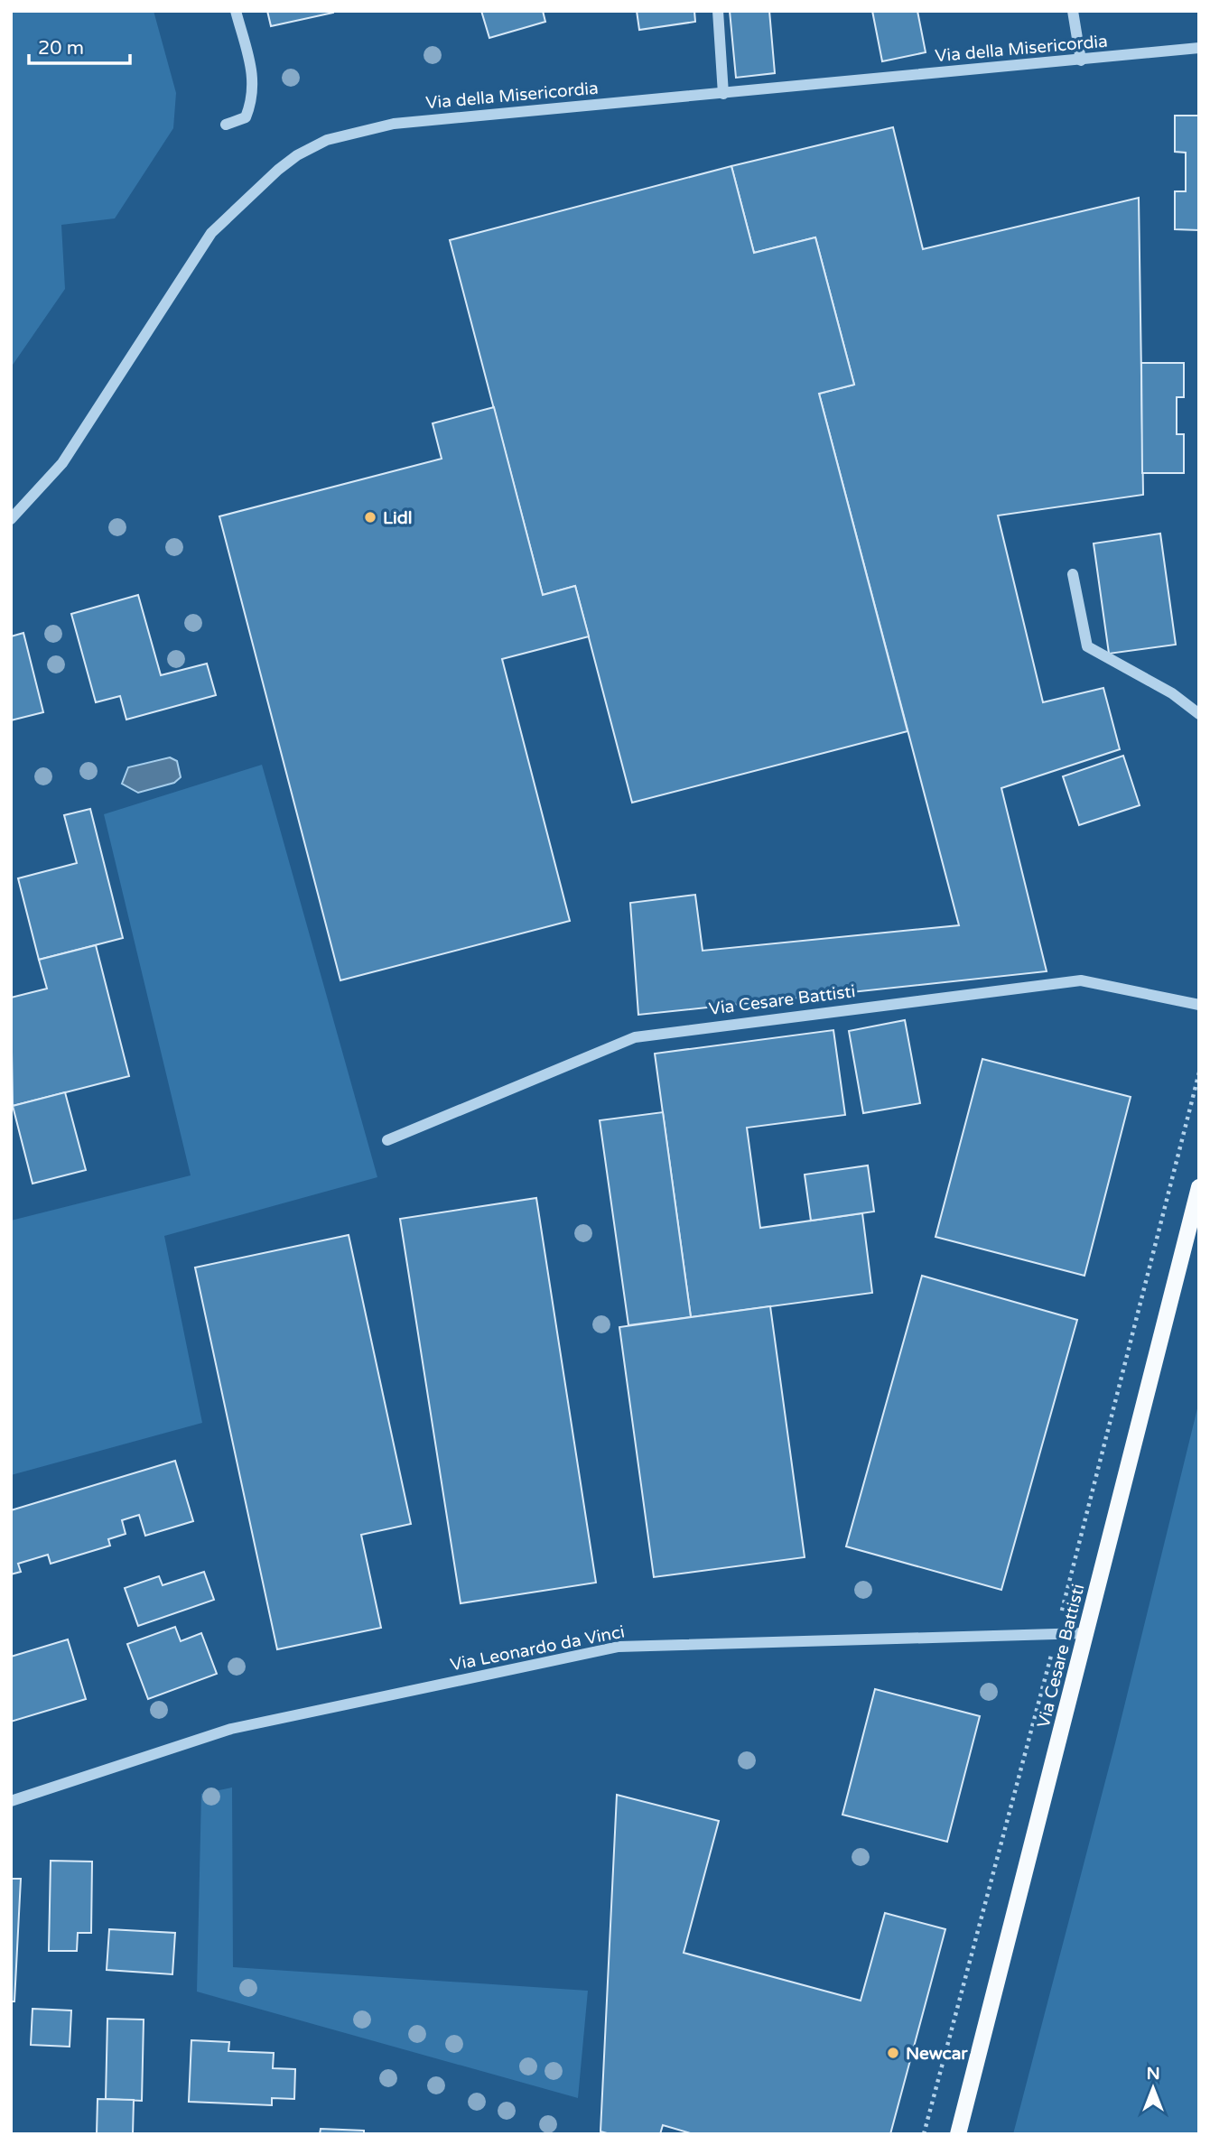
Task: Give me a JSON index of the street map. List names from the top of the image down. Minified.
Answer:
{"streets":{"main road":["Via Cesare Battisti"],"street":["Via della Misericordia","Via Leonardo da Vinci"]},"crossings":[["Via Cesare Battisti","Via Leonardo da Vinci"]],"places":["Lidl","Newcar"],"scale_bar":"20 m","north":"top"}
